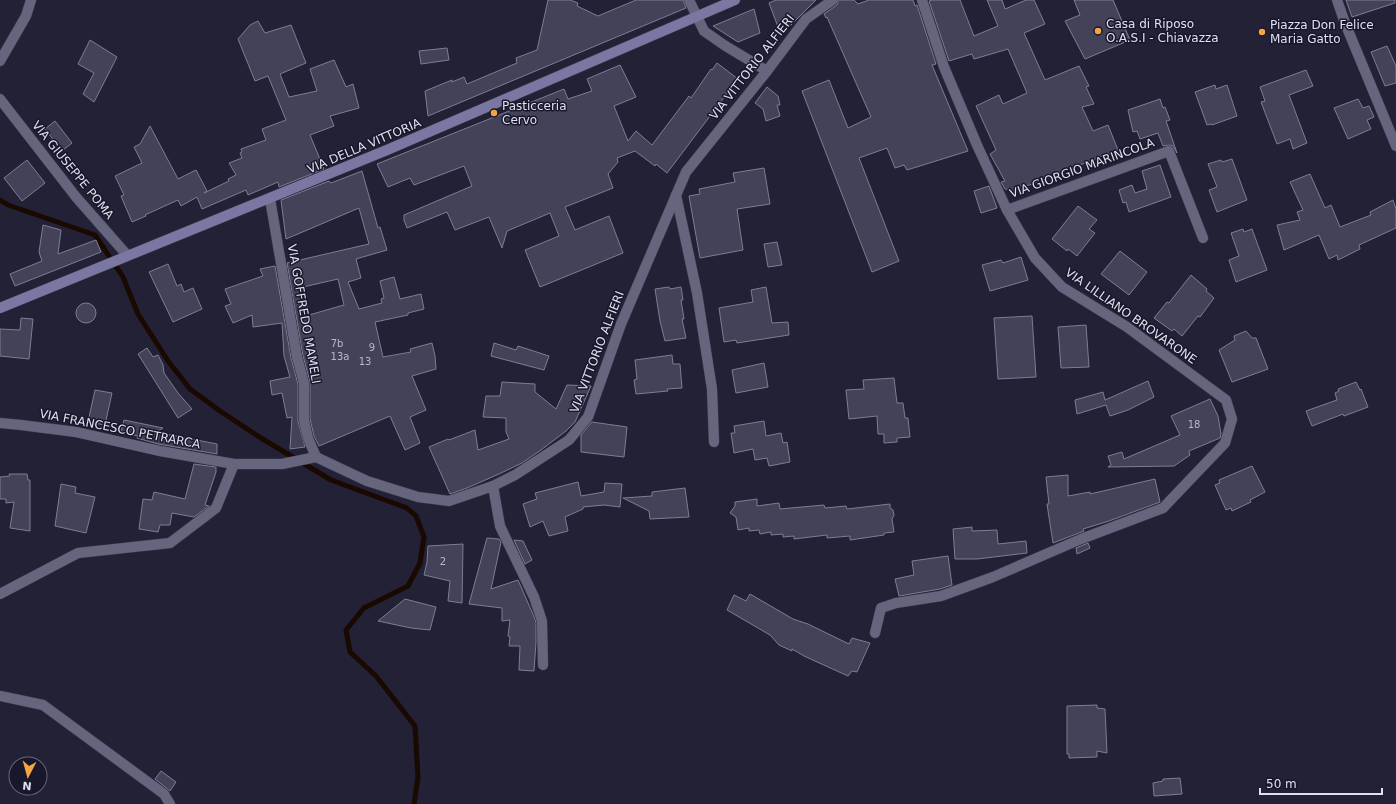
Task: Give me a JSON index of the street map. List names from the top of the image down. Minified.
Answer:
{"streets":{"street":["VIA VITTORIO ALFIERI","VIA DELLA VITTORIA","VIA GIORGIO MARINCOLA","VIA GIUSEPPE POMA","VIA GOFFREDO MAMELI","VIA LILLIANO BROVARONE","VIA FRANCESCO PETRARCA"]},"crossings":[["VIA VITTORIO ALFIERI","VIA GOFFREDO MAMELI"],["VIA DELLA VITTORIA","VIA GIUSEPPE POMA"],["VIA DELLA VITTORIA","VIA GOFFREDO MAMELI"],["VIA GIORGIO MARINCOLA","VIA LILLIANO BROVARONE"]],"places":["Casa di Riposo O.A.S.I - Chiavazza","Piazza Don Felice Maria Gatto","Pasticceria Cervo"],"house_numbers":["7b","9","13a","13","18","2"],"scale_bar":"50 m","north":"bottom"}
